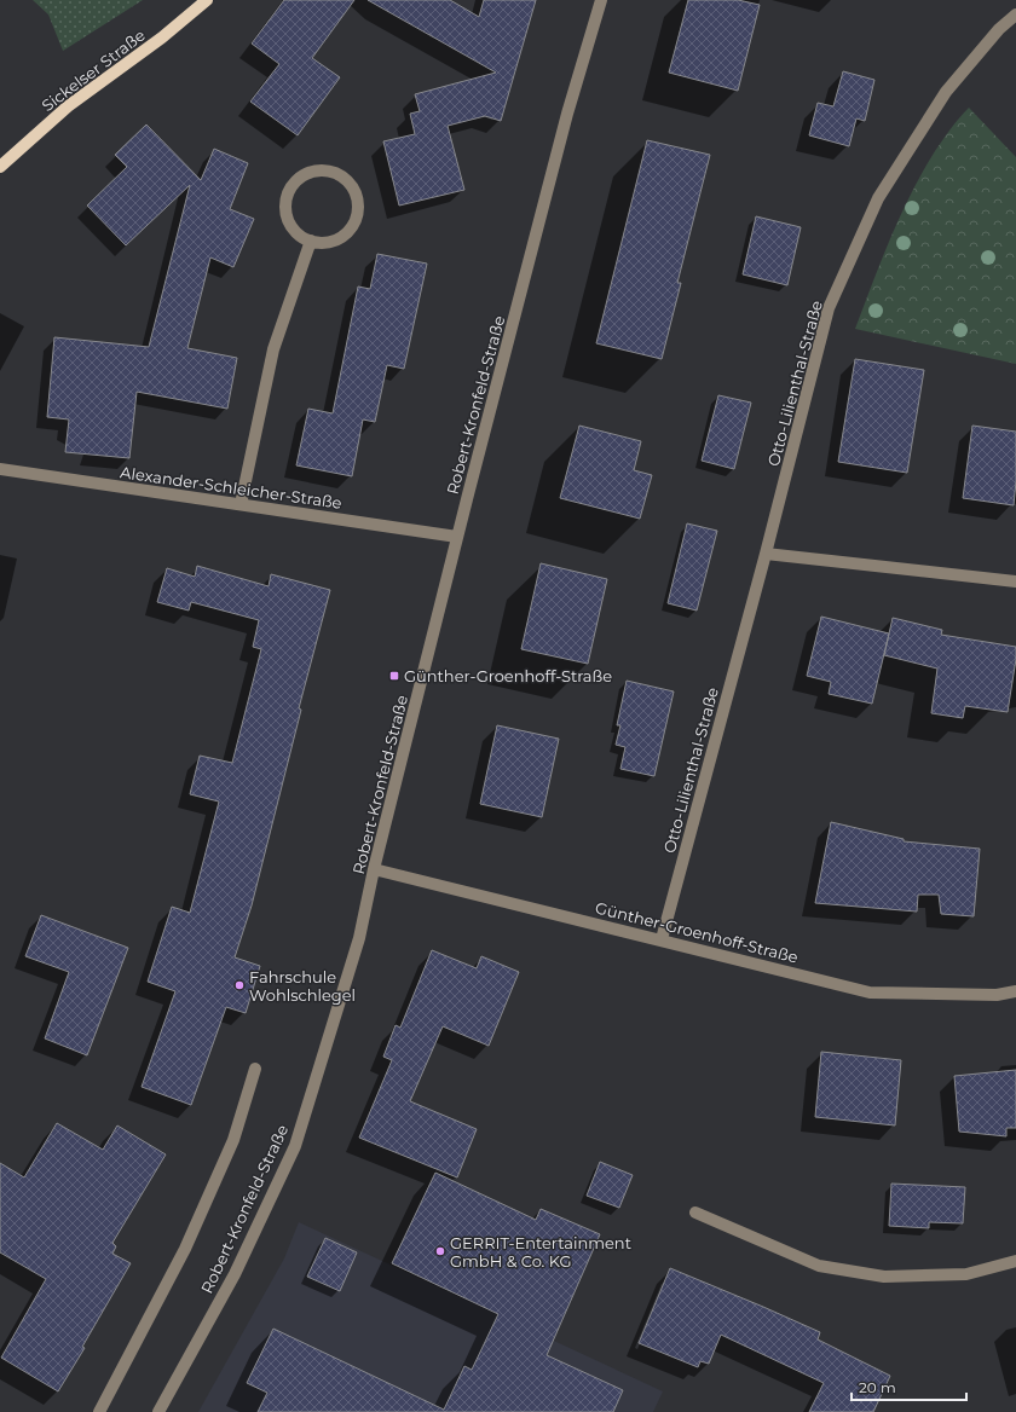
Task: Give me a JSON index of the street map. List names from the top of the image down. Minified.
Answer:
{"streets":{"main road":["Sickelser Straße"],"street":["Otto-Lilienthal-Straße","Robert-Kronfeld-Straße","Alexander-Schleicher-Straße","Günther-Groenhoff-Straße"]},"crossings":[["Otto-Lilienthal-Straße","Günther-Groenhoff-Straße"],["Robert-Kronfeld-Straße","Alexander-Schleicher-Straße"],["Robert-Kronfeld-Straße","Günther-Groenhoff-Straße"]],"places":{"transit":["Günther-Groenhoff-Straße"],"other":["Fahrschule Wohlschlegel","GERRIT-Entertainment GmbH & Co. KG"]},"scale_bar":"20 m"}
